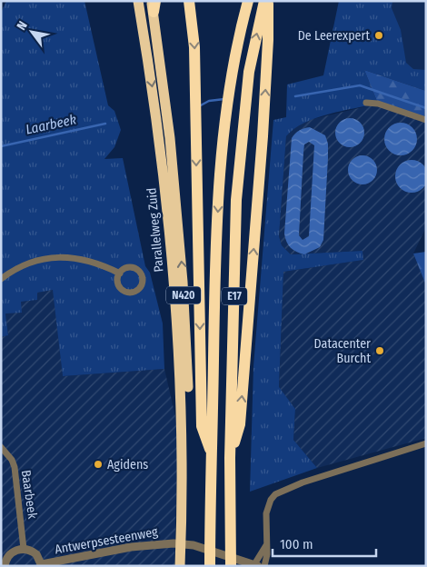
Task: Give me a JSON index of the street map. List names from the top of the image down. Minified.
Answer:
{"streets":{"highway":["Parallelweg Zuid","N420","E17"],"street":["Baarbeek","Antwerpsesteenweg"]},"water":["Laarbeek"],"places":["De Leerexpert","Datacenter Burcht","Agidens"],"scale_bar":"100 m","north":"top left"}
